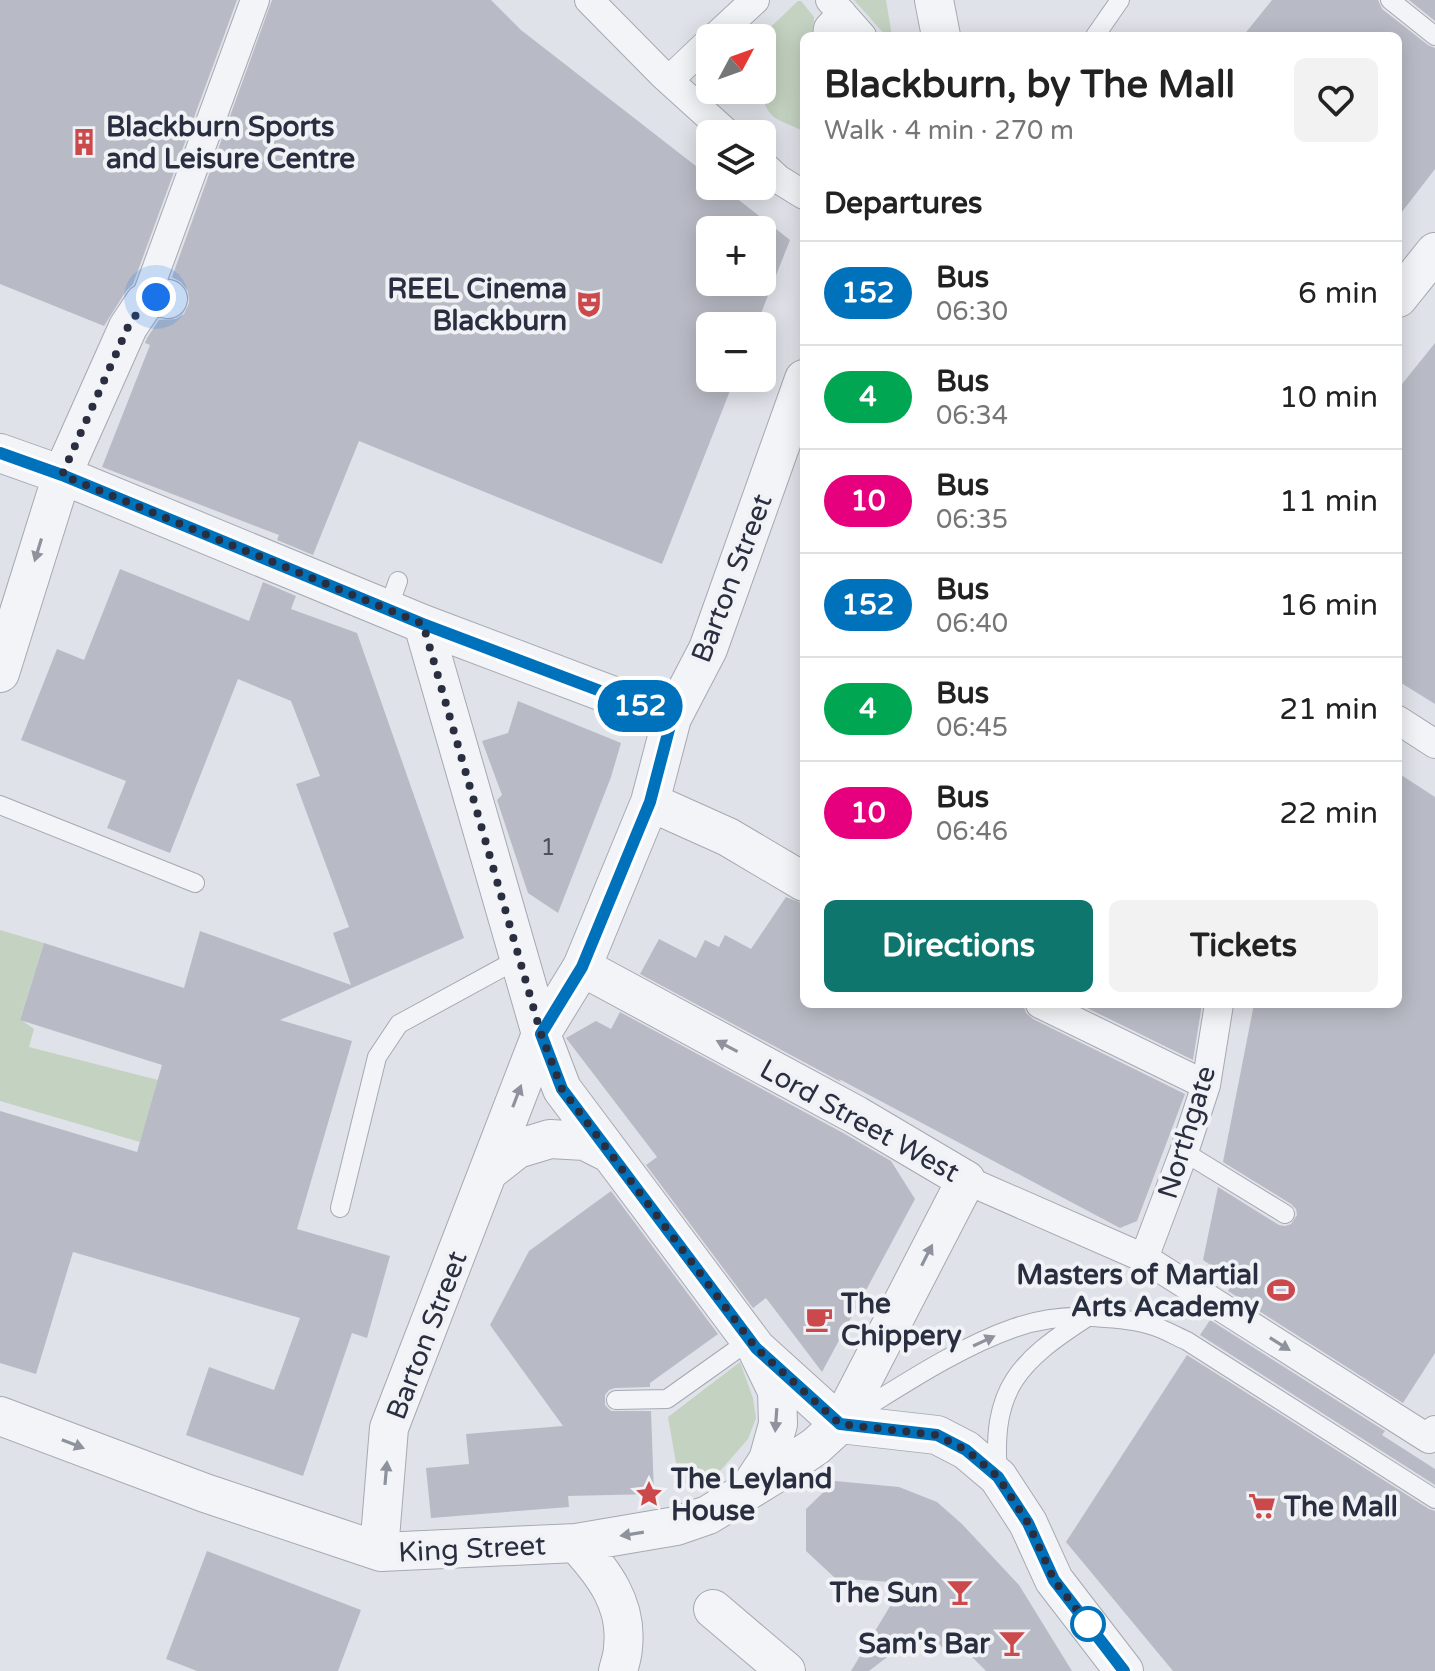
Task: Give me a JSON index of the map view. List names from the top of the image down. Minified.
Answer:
{"streets":{"street":["Barton Street","Lord Street West","Northgate","King Street"]},"crossings":[["Barton Street","Lord Street West"],["Barton Street","King Street"],["Lord Street West","Northgate"]],"one_way":["Barton Street"],"places":{"building":["Blackburn Sports and Leisure Centre"],"theatre":["REEL Cinema Blackburn"],"sports":["Masters of Martial Arts Academy"],"cafe":["The Chippery"],"place":["The Leyland House"],"supermarket":["The Mall"],"bar":["The Sun","Sam's Bar"]},"lines":["bus line 152"],"house_numbers":["1"],"north":"top right","page":{"on_map":"152","map_buttons":["+","−"],"heading":[["Blackburn, by The Mall","Walk · 4 min · 270 m"],"Departures"],"list":[{"mark":"152","name":"Bus","note":"06:30","value":"6 min"},{"mark":"4","name":"Bus","note":"06:34","value":"10 min"},{"mark":"10","name":"Bus","note":"06:35","value":"11 min"},{"mark":"152","name":"Bus","note":"06:40","value":"16 min"},{"mark":"4","name":"Bus","note":"06:45","value":"21 min"},{"mark":"10","name":"Bus","note":"06:46","value":"22 min"}],"buttons":["Directions","Tickets"]}}
